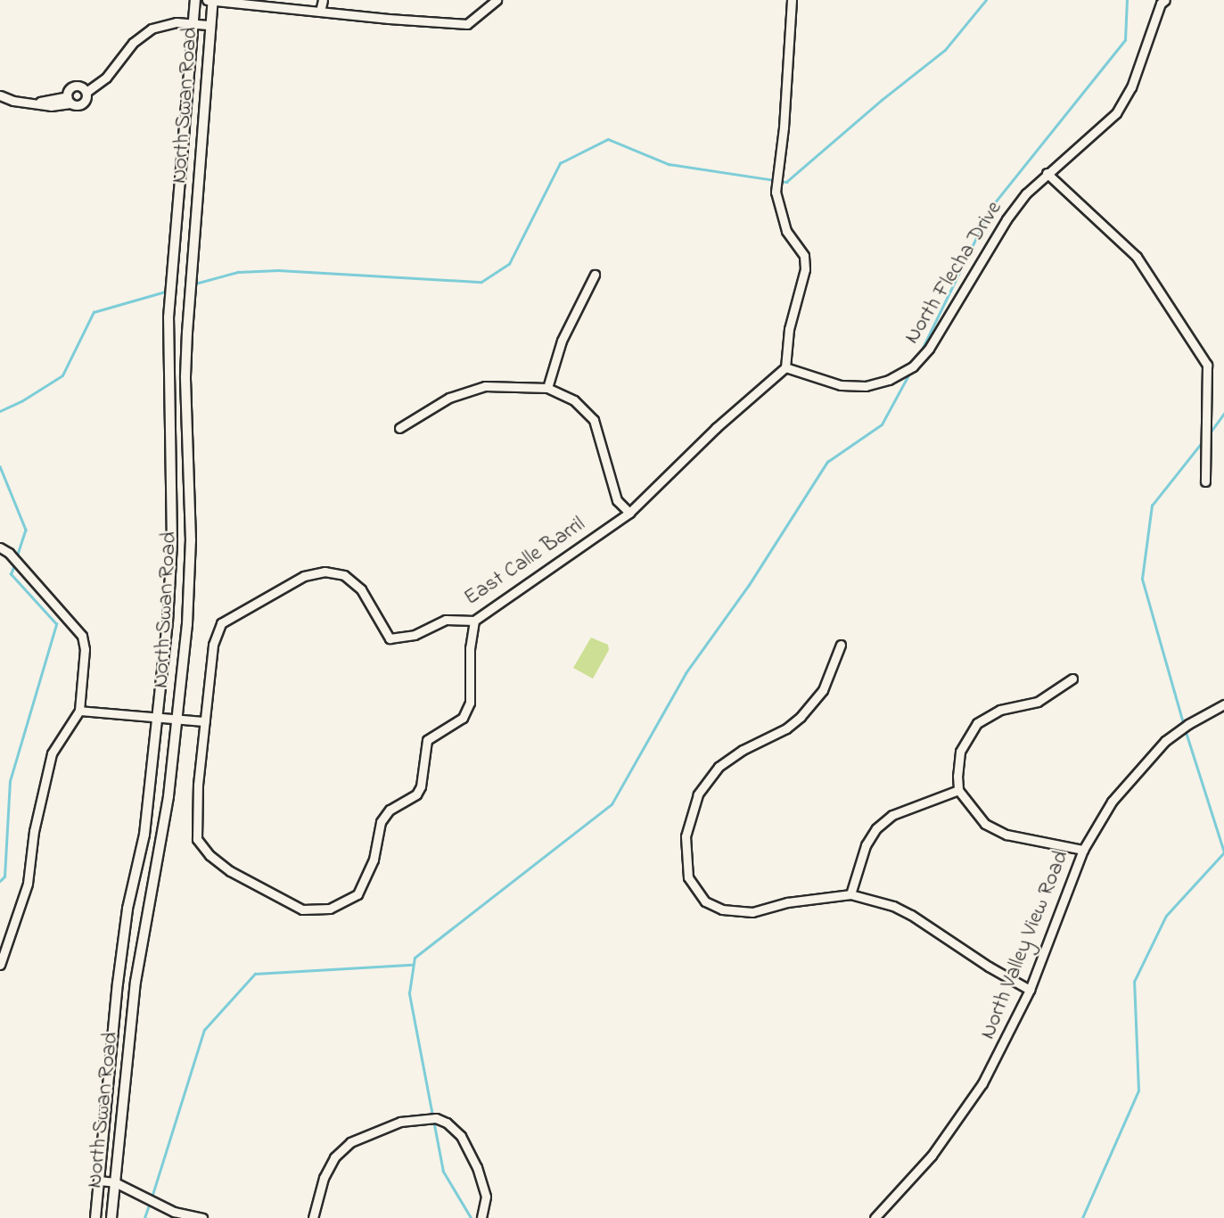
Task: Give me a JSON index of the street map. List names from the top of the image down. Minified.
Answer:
{"streets":{"main road":["North Swan Road"],"street":["North Flecha Drive","East Calle Barril","North Valley View Road"]},"crossings":[["North Flecha Drive","East Calle Barril"]]}
